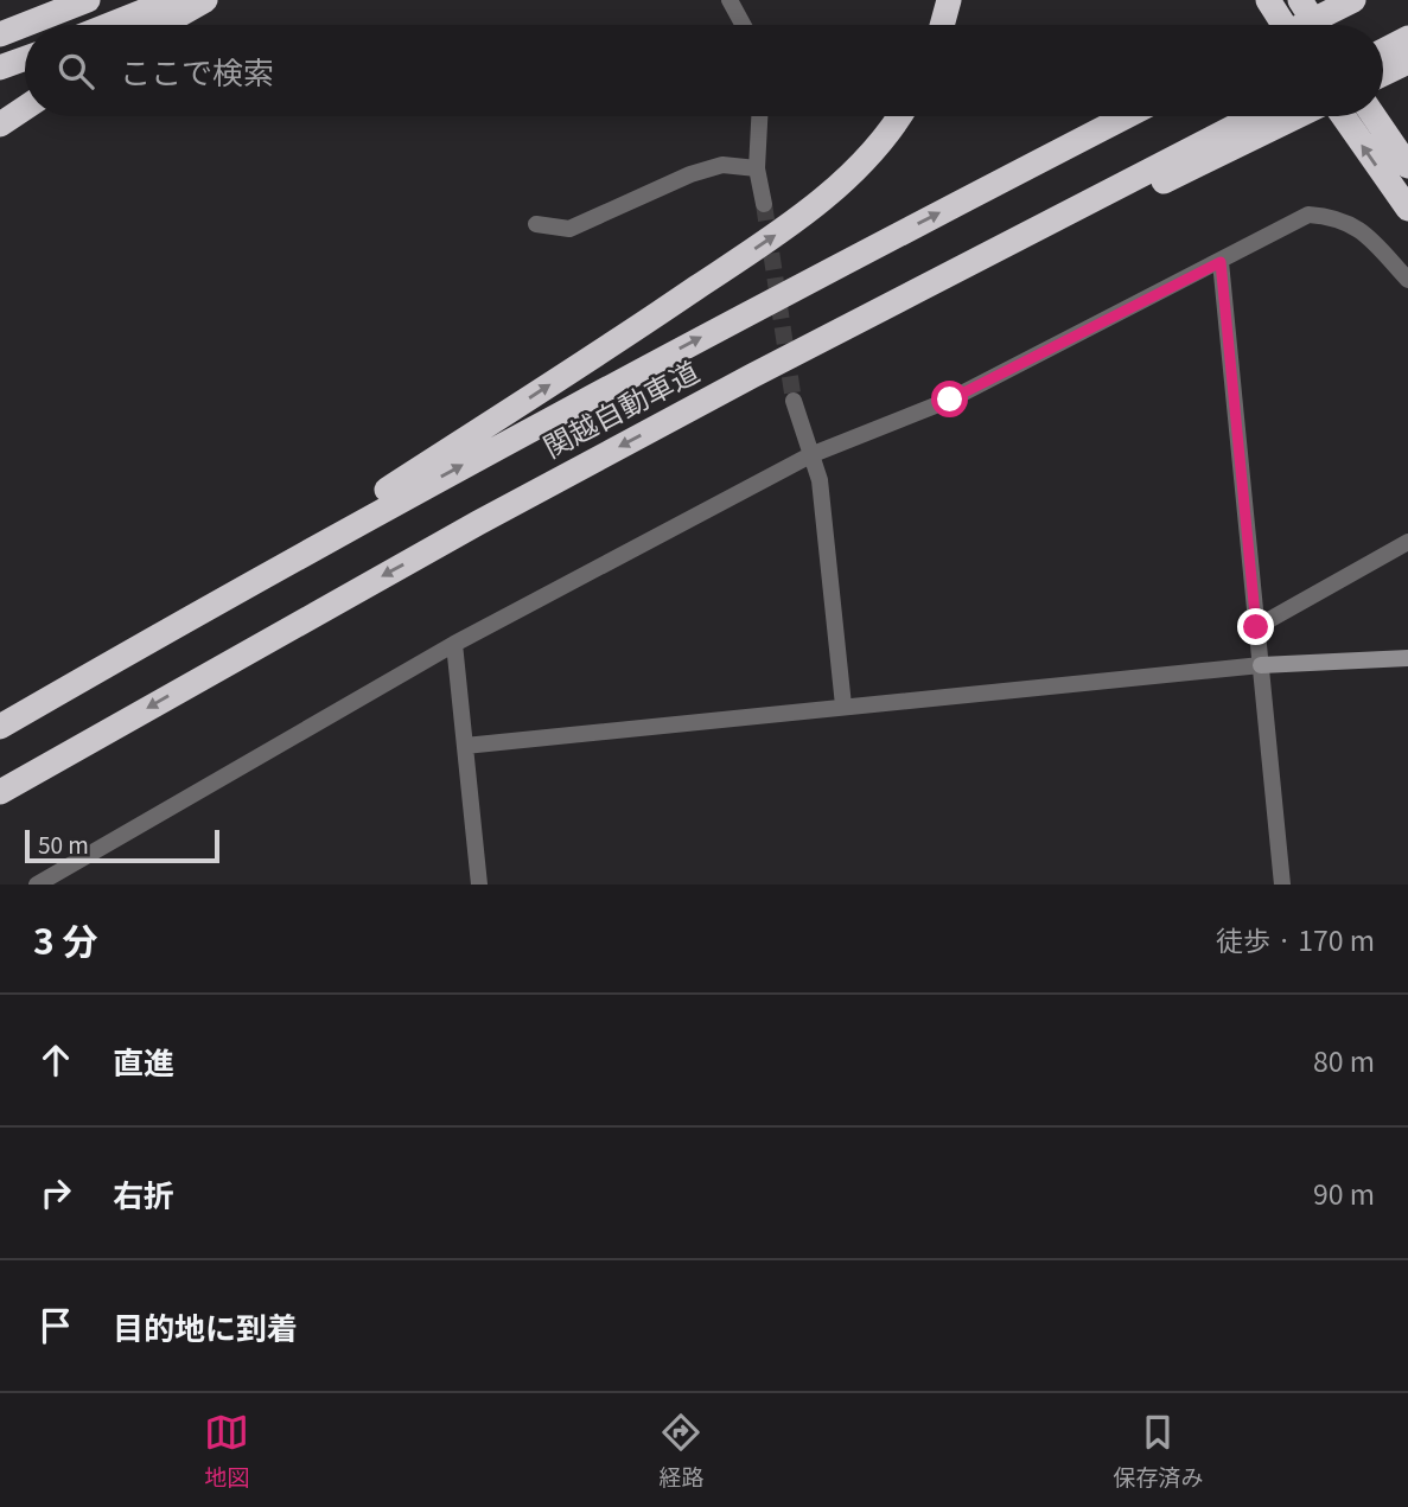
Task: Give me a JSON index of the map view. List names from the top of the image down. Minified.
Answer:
{"streets":{"highway":["関越自動車道"]},"scale_bar":"50 m","page":{"search":"ここで検索","scale":"50 m","heading":["3 分","徒歩 · 170 m"],"list":[["直進","80 m"],["右折","90 m"],"目的地に到着"],"nav":["地図","経路","保存済み"]}}
